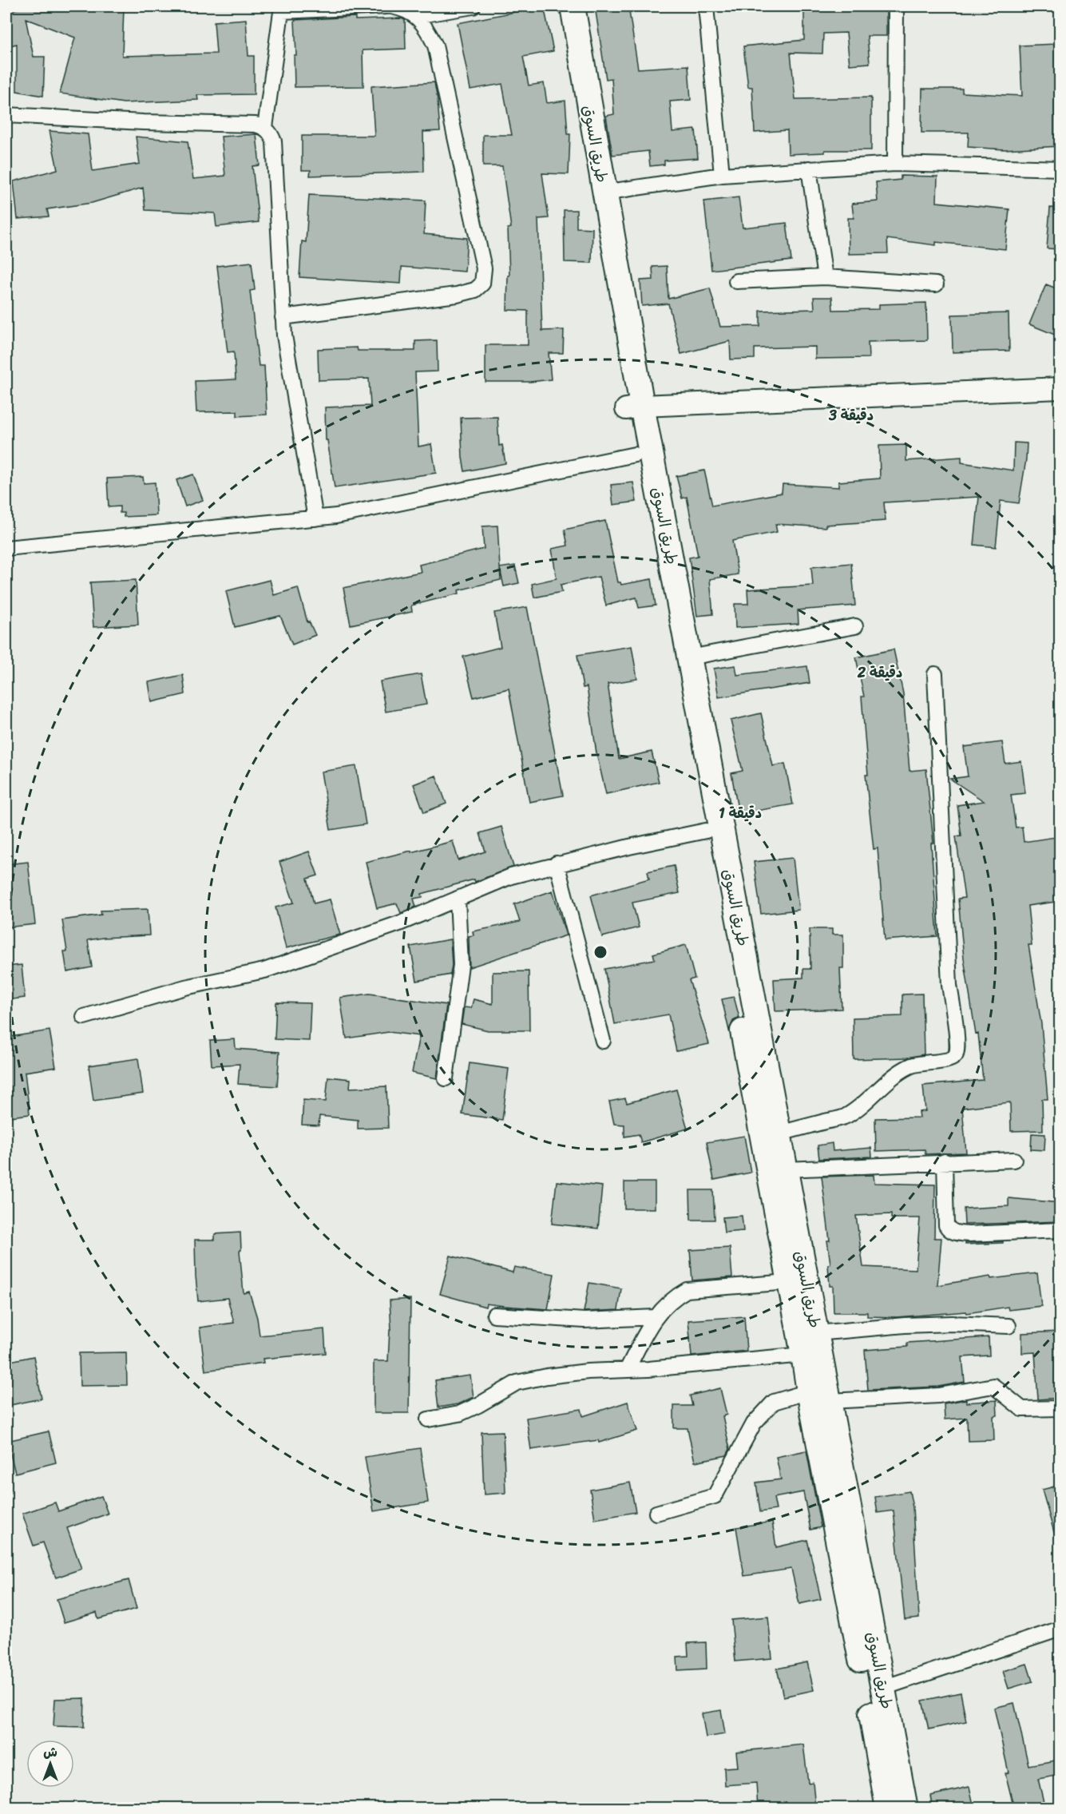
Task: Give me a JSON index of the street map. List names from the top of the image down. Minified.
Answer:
{"streets":{"main road":["طريق السوق"]},"north":"top","rings":["3 دقيقة","2 دقيقة","1 دقيقة"]}
